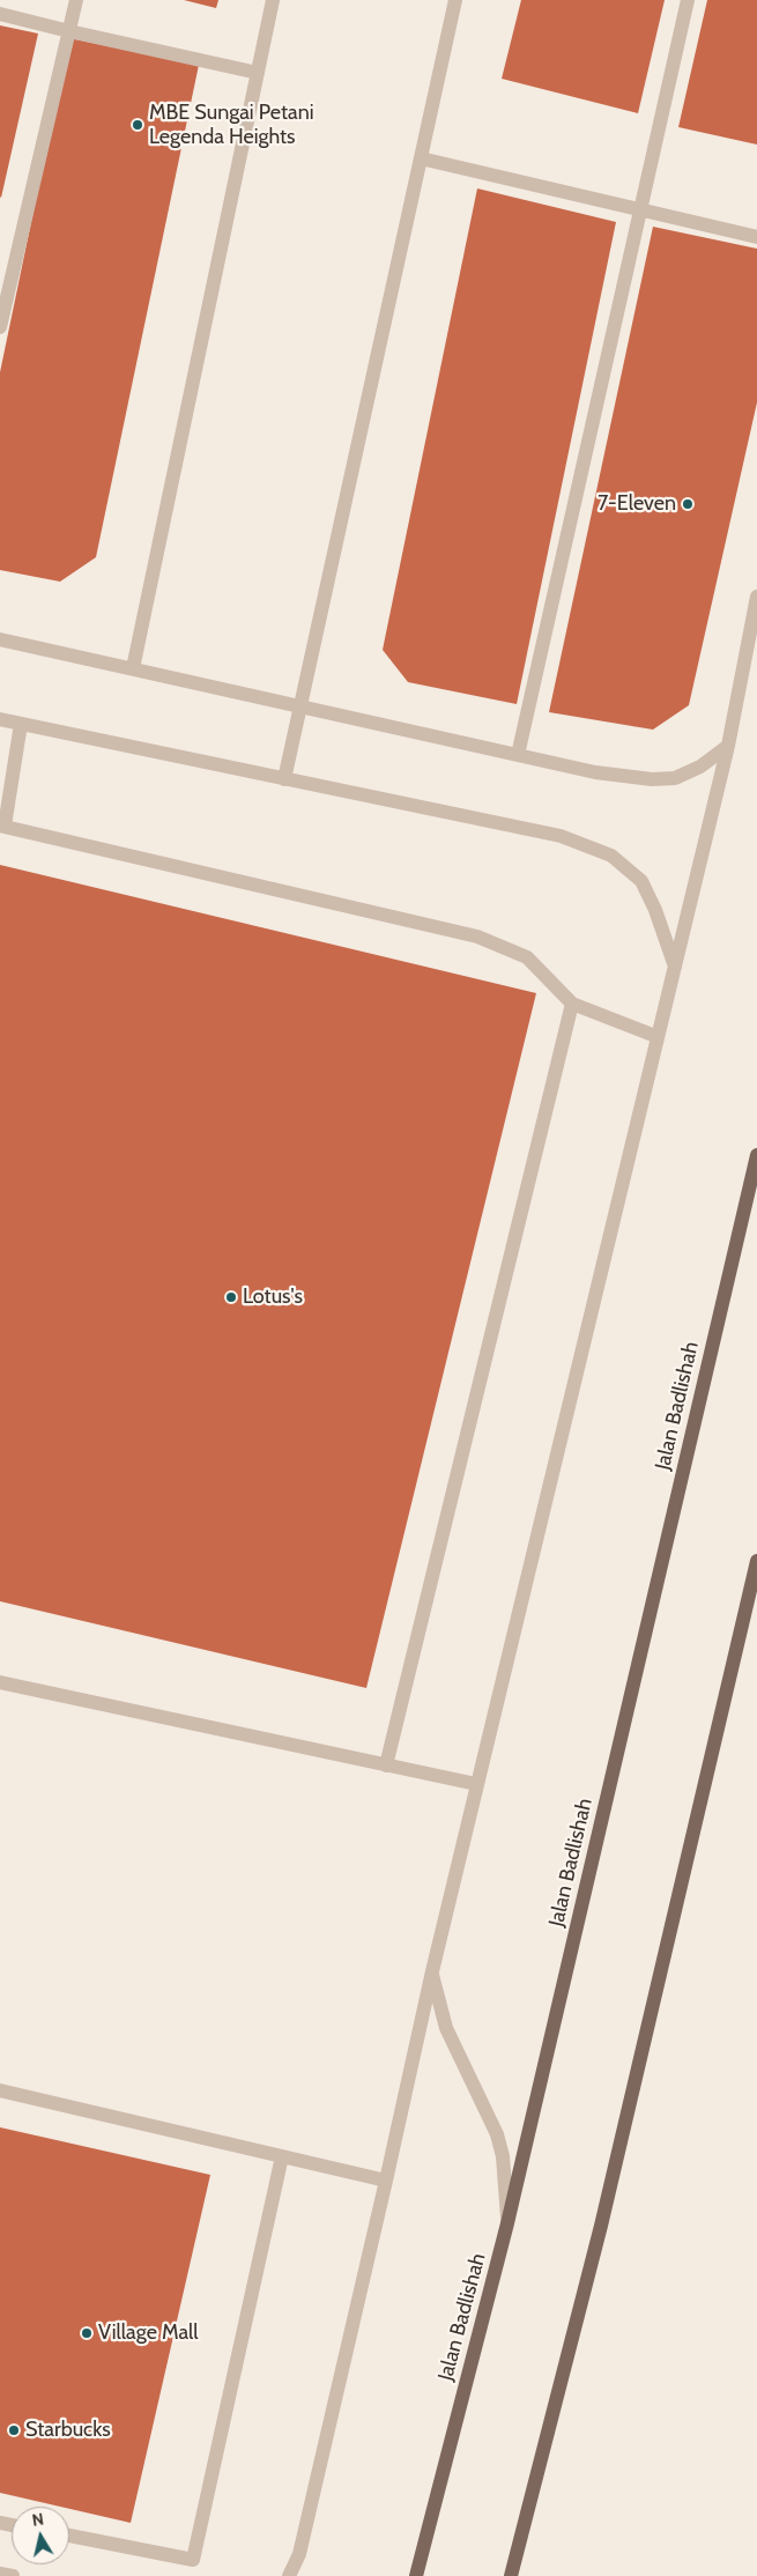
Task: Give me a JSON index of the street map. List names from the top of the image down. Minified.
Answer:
{"streets":{"main road":["Jalan Badlishah"]},"places":["MBE Sungai Petani Legenda Heights","7-Eleven","Lotus's","Village Mall","Starbucks"],"north":"top"}
